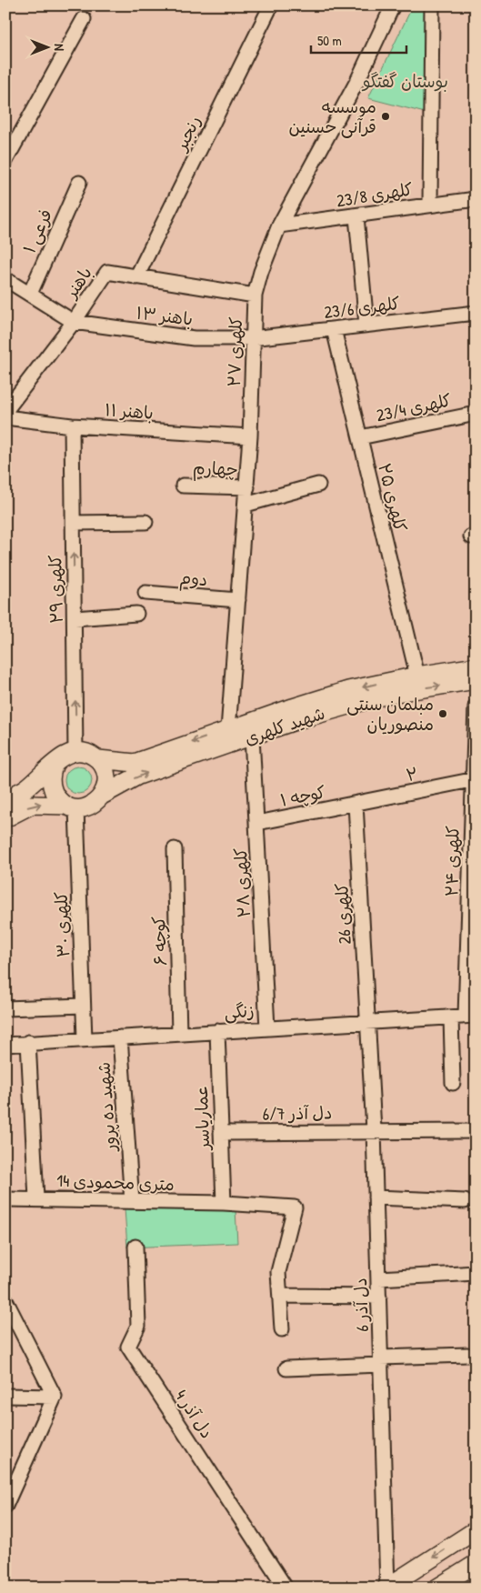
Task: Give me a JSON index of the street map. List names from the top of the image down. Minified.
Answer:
{"streets":{"main road":["شهید کلهری"],"street":["رنجبر","کلهری 23/8","فرعی ۱","باهنر","کلهری 23/6","باهنر ۱۳","کلهری ۲۷","کلهری 23/4","باهنر ۱۱","چهارم","کلهری ۲۵","دوم","کلهری ۲۹","۲","۱ کوچه","کلهری ۲۴","کلهری ۲۸","کلهری 26","کلهری ۳۰","۶ کوچه","زنگی","شهید ده پرور","دل آذر 6/7","عماریاسر","14 متری محمودی","دل آذر 6","دل آذر 4"]},"crossings":[["رنجبر","باهنر"],["کلهری 23/8","کلهری ۲۷"],["باهنر","باهنر ۱۳"],["باهنر","کلهری ۲۷"],["کلهری 23/6","باهنر ۱۳"],["کلهری 23/6","کلهری ۲۷"],["کلهری 23/6","کلهری ۲۵"],["باهنر ۱۳","کلهری ۲۷"],["کلهری ۲۷","باهنر ۱۱"],["کلهری ۲۷","چهارم"],["کلهری ۲۷","دوم"],["کلهری ۲۷","شهید کلهری"],["کلهری 23/4","کلهری ۲۵"],["باهنر ۱۱","کلهری ۲۹"],["کلهری ۲۵","شهید کلهری"],["کلهری ۲۹","شهید کلهری"],["کلهری ۲۹","کلهری ۳۰"],["شهید کلهری","کلهری ۲۸"],["شهید کلهری","کلهری ۳۰"],["۲","۱ کوچه"],["۲","کلهری ۲۴"],["۲","کلهری 26"],["۱ کوچه","کلهری ۲۸"],["۱ کوچه","کلهری 26"],["کلهری ۲۴","زنگی"],["کلهری ۲۸","زنگی"],["کلهری 26","زنگی"],["کلهری 26","دل آذر 6"],["کلهری ۳۰","زنگی"],["۶ کوچه","زنگی"],["زنگی","شهید ده پرور"],["زنگی","عماریاسر"],["زنگی","دل آذر 6"],["شهید ده پرور","14 متری محمودی"],["دل آذر 6/7","عماریاسر"],["دل آذر 6/7","دل آذر 6"],["عماریاسر","14 متری محمودی"]],"one_way":["کلهری ۲۹"],"parks":["بوستان گفتگو"],"places":["موسسه قرآنی حسنین","مبلمان سنتی منصوریان"],"scale_bar":"50 m","north":"right"}
